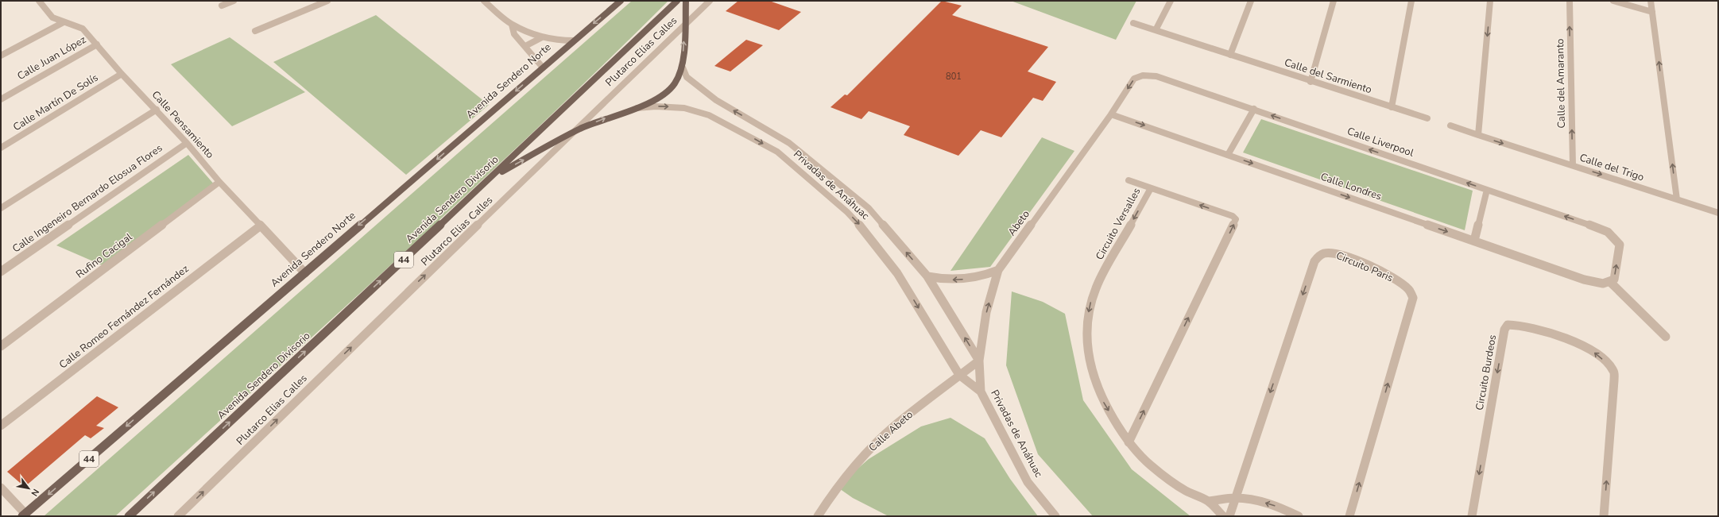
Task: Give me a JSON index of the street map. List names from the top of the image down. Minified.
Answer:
{"streets":{"main road":["Avenida Sendero Norte","Avenida Sendero Divisorio","44"],"street":["Plutarco Elias Calles","Calle Juan López","Calle del Sarmiento","Calle del Amaranto","Calle Martín De Solís","Calle Pensamiento","Calle Liverpool","Calle del Trigo","Privadas de Anáhuac","Calle Londres","Calle Ingeneiro Bernardo Elosua Flores","Abeto","Circuito Versalles","Rufino Cacigal","Circuito Paris","Calle Romeo Fernández Fernández","Circuito Burdeos","Calle Abeto"]},"crossings":[["Calle Juan López","Calle Pensamiento"],["Avenida Sendero Norte","Calle Pensamiento"],["Calle del Amaranto","Calle del Trigo"],["Calle Martín De Solís","Calle Pensamiento"],["Calle Pensamiento","Calle Ingeneiro Bernardo Elosua Flores"],["Calle Pensamiento","Rufino Cacigal"],["Calle Pensamiento","Calle Romeo Fernández Fernández"],["Calle Liverpool","Calle Londres"],["Calle Liverpool","Abeto"],["Privadas de Anáhuac","Abeto"],["Privadas de Anáhuac","Calle Abeto"],["Calle Londres","Abeto"],["Abeto","Calle Abeto"]],"one_way":["Plutarco Elias Calles","Avenida Sendero Norte","Calle del Amaranto","Calle Liverpool","Calle del Trigo","Calle Londres","Avenida Sendero Divisorio"],"house_numbers":["801"],"north":"bottom right"}
